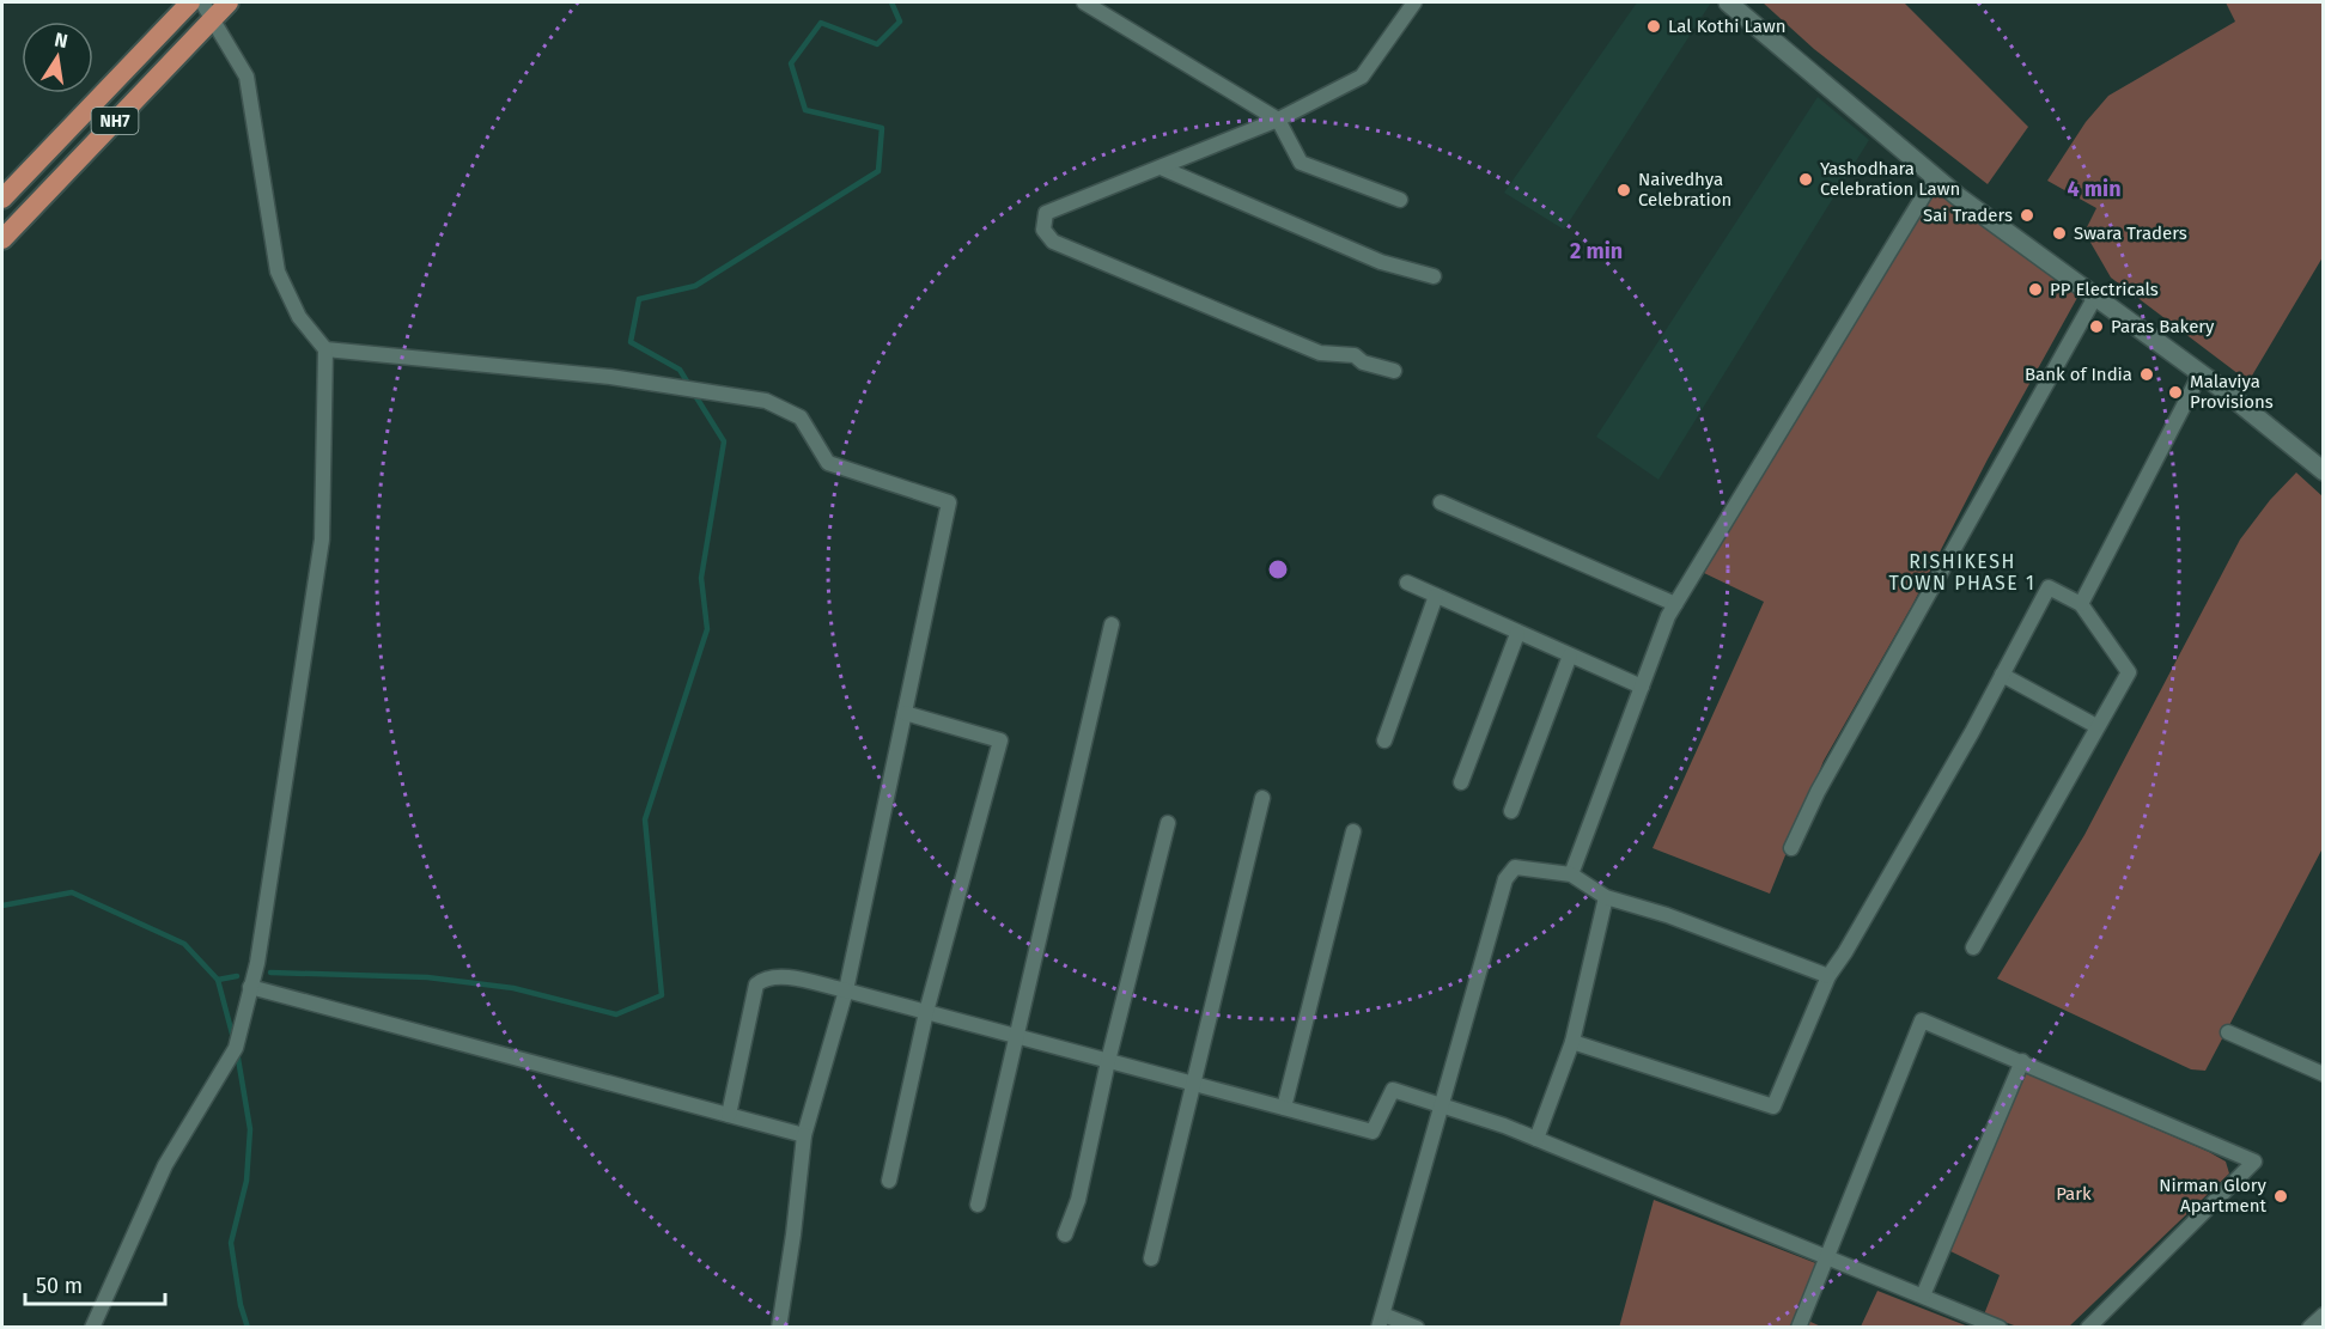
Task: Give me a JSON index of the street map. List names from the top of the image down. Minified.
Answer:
{"streets":{"main road":["NH7"]},"districts":["RISHIKESH TOWN PHASE 1"],"parks":["Park"],"places":["Lal Kothi Lawn","Yashodhara Celebration Lawn","Naivedhya Celebration","Sai Traders","Swara Traders","PP Electricals","Paras Bakery","Bank of India","Malaviya Provisions","Nirman Glory Apartment"],"scale_bar":"50 m","north":"top","rings":["4 min","2 min"]}
